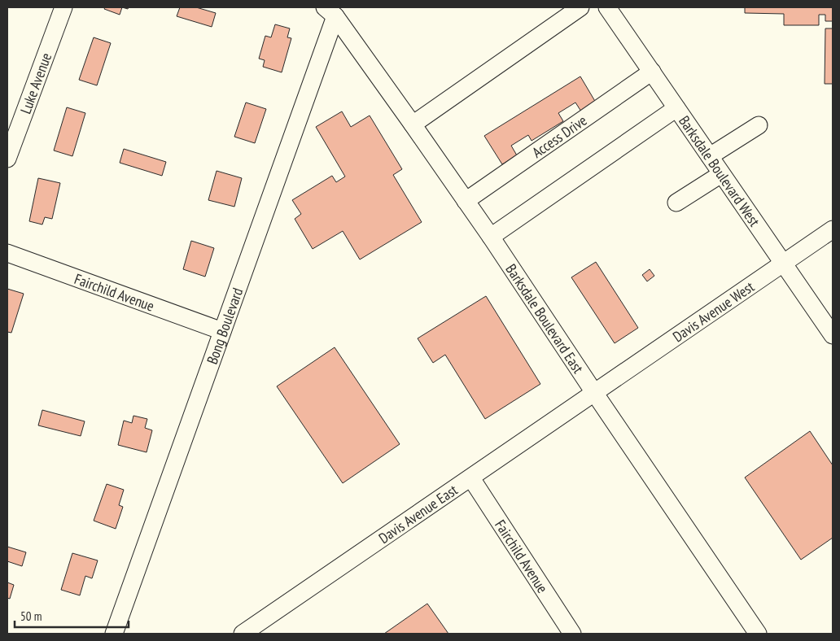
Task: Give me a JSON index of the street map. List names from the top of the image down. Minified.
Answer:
{"streets":{"street":["Luke Avenue","Access Drive","Barksdale Boulevard West","Fairchild Avenue","Davis Avenue West","Barksdale Boulevard East","Bong Boulevard","Davis Avenue East"]},"crossings":[["Access Drive","Barksdale Boulevard West"],["Access Drive","Barksdale Boulevard East"],["Barksdale Boulevard West","Davis Avenue West"],["Fairchild Avenue","Bong Boulevard"],["Fairchild Avenue","Davis Avenue East"],["Davis Avenue West","Barksdale Boulevard East"],["Davis Avenue West","Davis Avenue East"],["Barksdale Boulevard East","Bong Boulevard"],["Barksdale Boulevard East","Davis Avenue East"]],"scale_bar":"50 m"}
